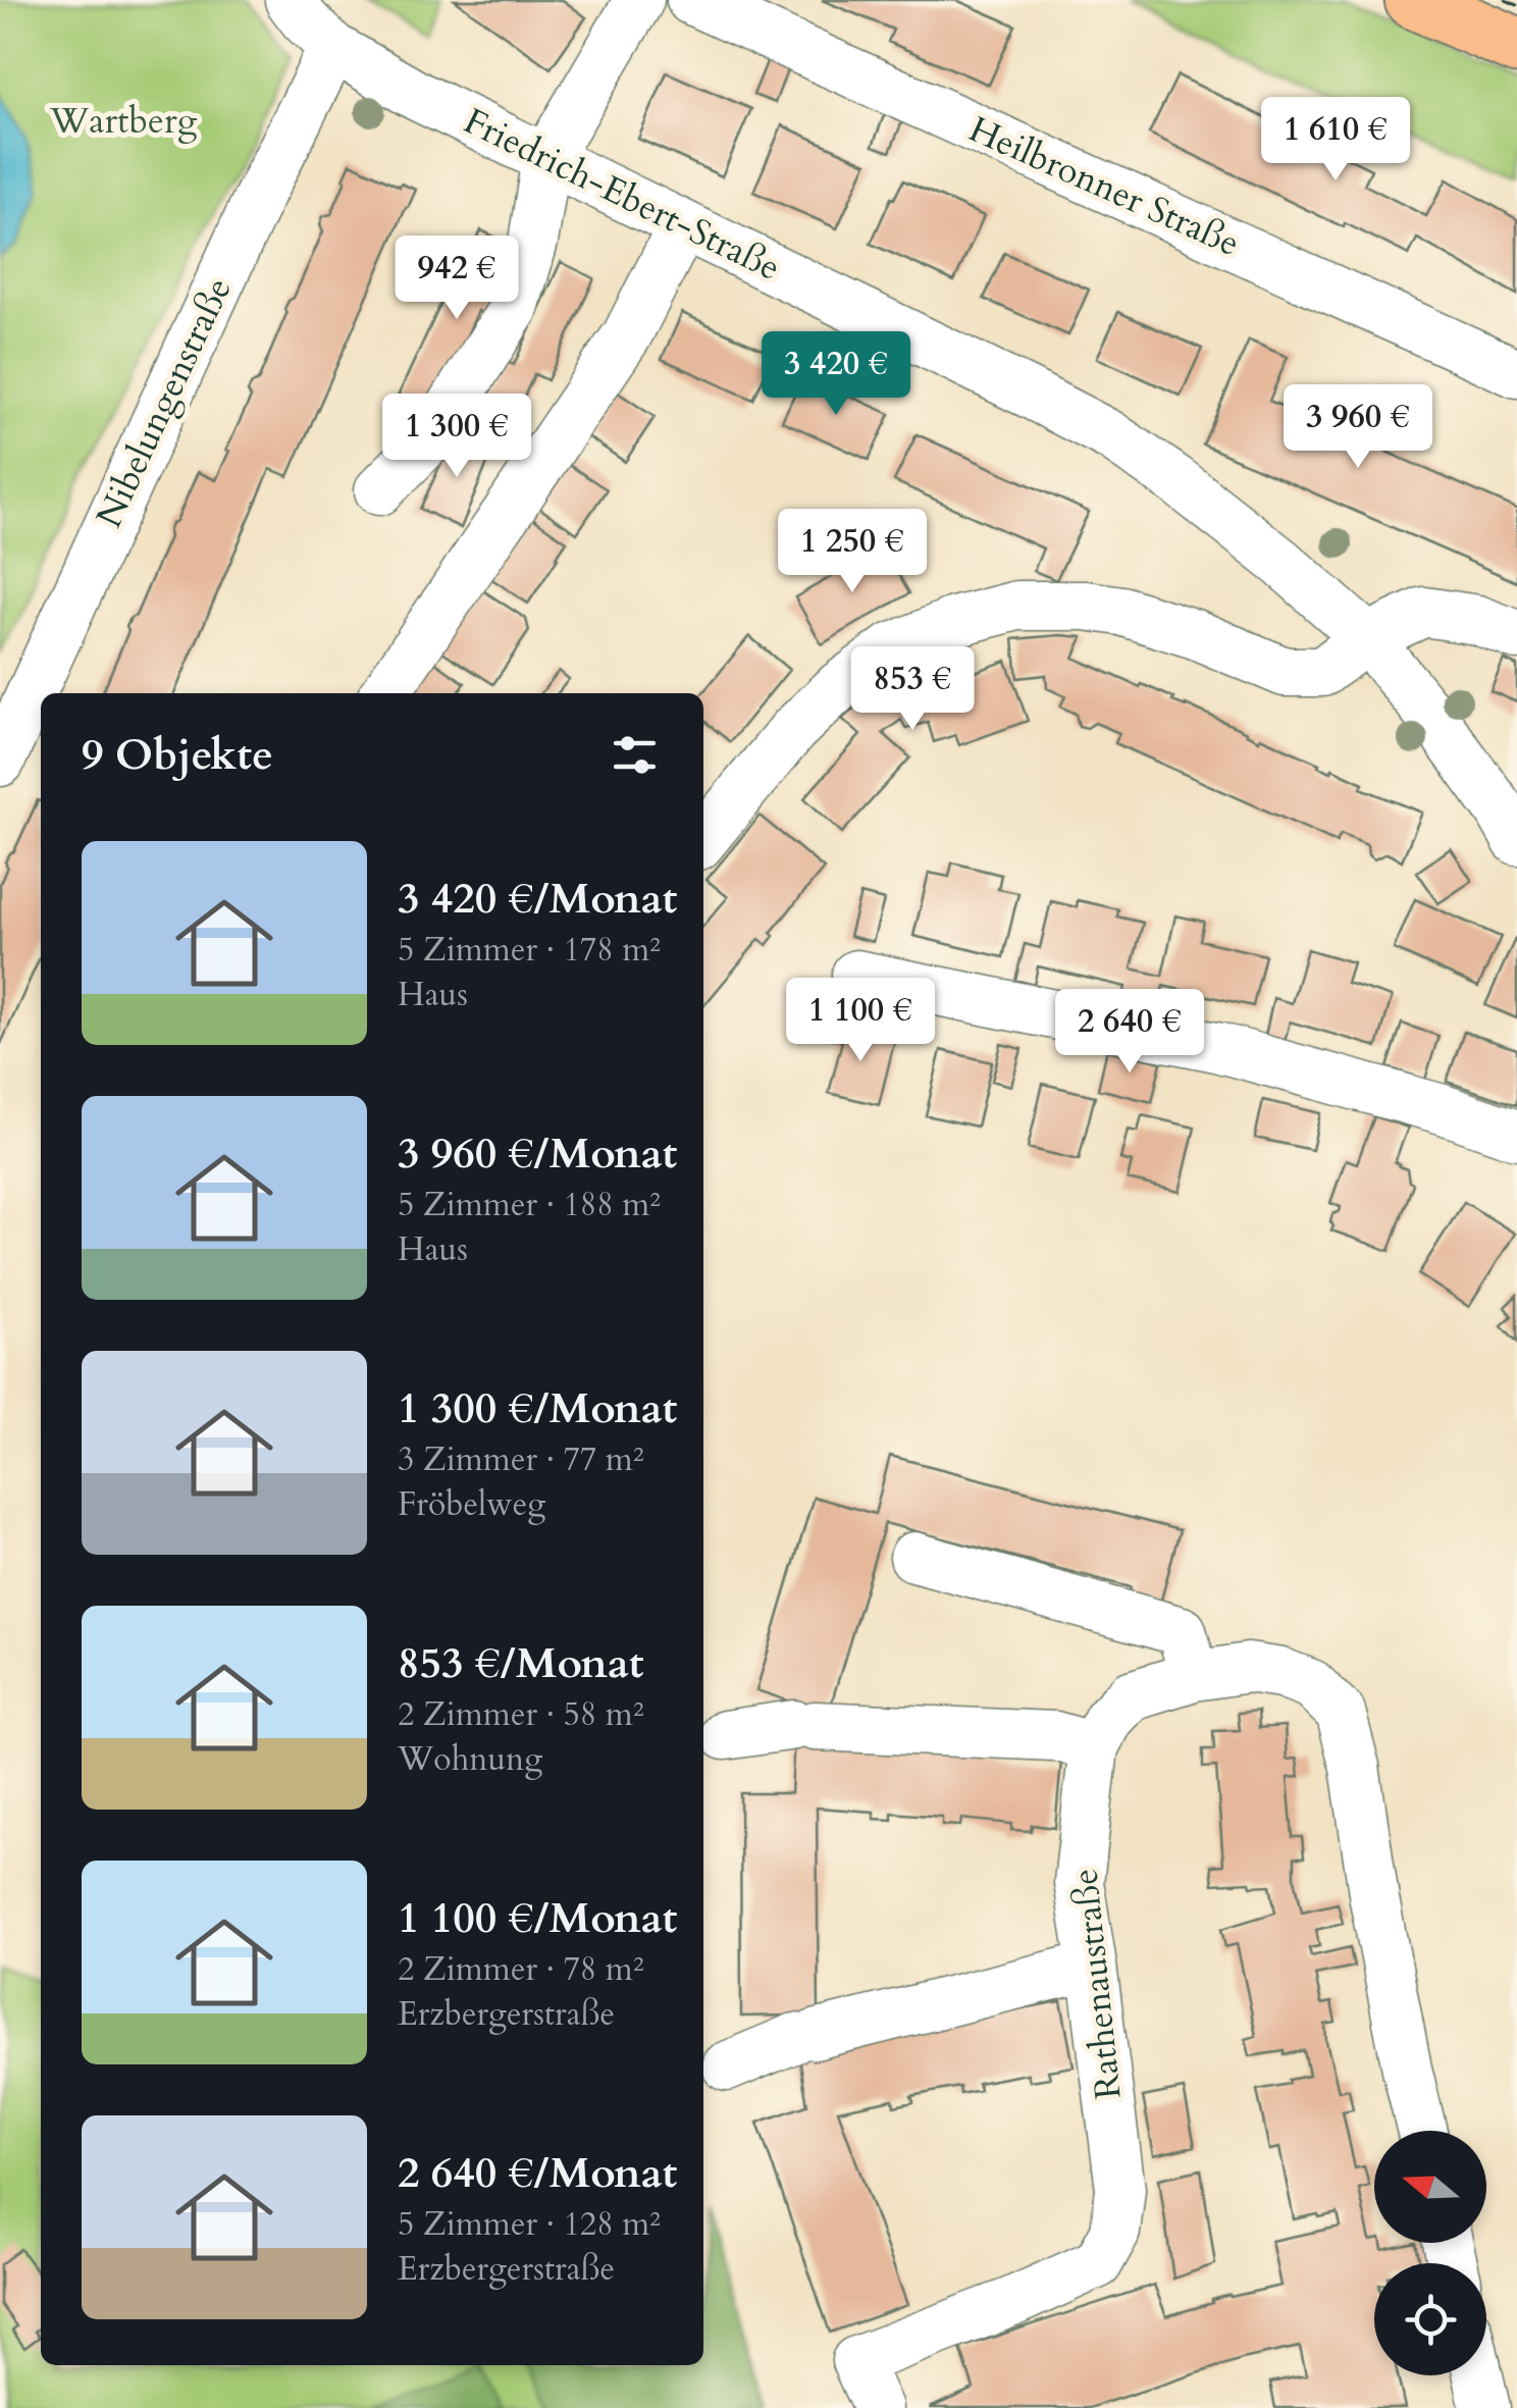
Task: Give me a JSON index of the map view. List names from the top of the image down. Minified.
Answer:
{"streets":{"street":["Heilbronner Straße","Friedrich-Ebert-Straße","Nibelungenstraße","Rathenaustraße"]},"crossings":[["Friedrich-Ebert-Straße","Nibelungenstraße"]],"parks":["Wartberg"],"north":"left","page":{"price":["1 610 €","942 €","3 420 €","3 960 €","1 300 €","1 250 €","853 €","1 100 €","2 640 €"],"heading":"9 Objekte","list":[{"name":"3 420 €/Monat","note":"5 Zimmer · 178 m² · Haus"},{"name":"3 960 €/Monat","note":"5 Zimmer · 188 m² · Haus"},{"name":"1 300 €/Monat","note":"3 Zimmer · 77 m² · Fröbelweg"},{"name":"853 €/Monat","note":"2 Zimmer · 58 m² · Wohnung"},{"name":"1 100 €/Monat","note":"2 Zimmer · 78 m² · Erzbergerstraße"},{"name":"2 640 €/Monat","note":"5 Zimmer · 128 m² · Erzbergerstraße"}]}}
